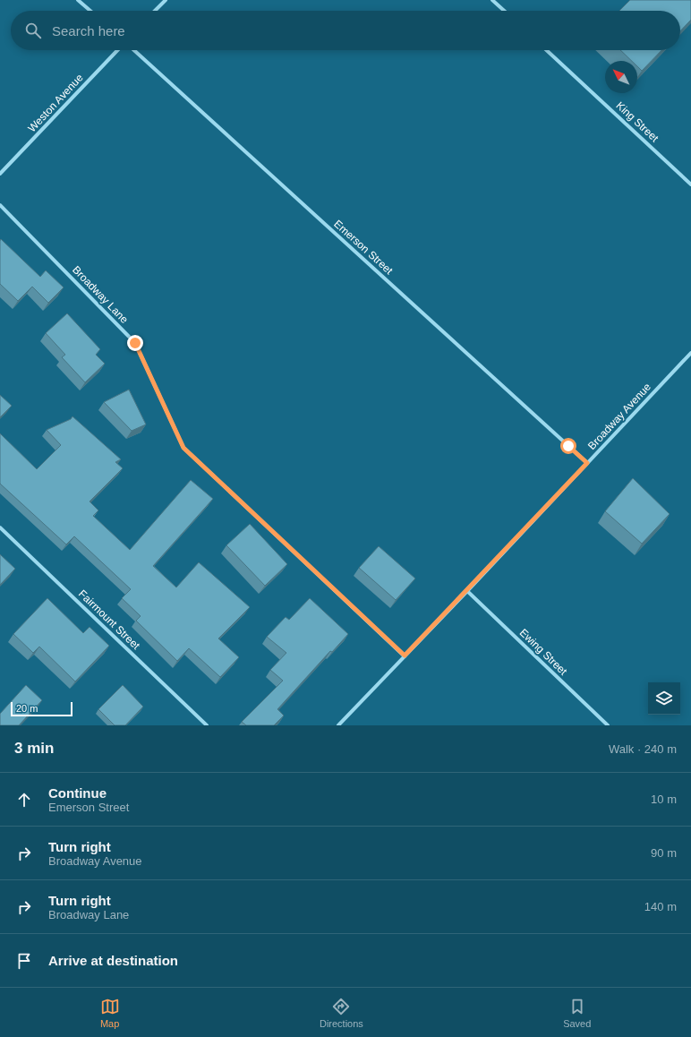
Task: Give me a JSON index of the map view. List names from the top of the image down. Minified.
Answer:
{"streets":{"street":["Weston Avenue","King Street","Emerson Street","Broadway Lane","Broadway Avenue","Fairmount Street","Ewing Street"]},"crossings":[["Emerson Street","Broadway Avenue"],["Broadway Lane","Broadway Avenue"],["Broadway Avenue","Ewing Street"]],"scale_bar":"20 m","north":"top left","page":{"search":"Search here","scale":"20 m","heading":["3 min","Walk · 240 m"],"list":[["Continue","Emerson Street","10 m"],["Turn right","Broadway Avenue","90 m"],["Turn right","Broadway Lane","140 m"],"Arrive at destination"],"nav":["Map","Directions","Saved"]}}
